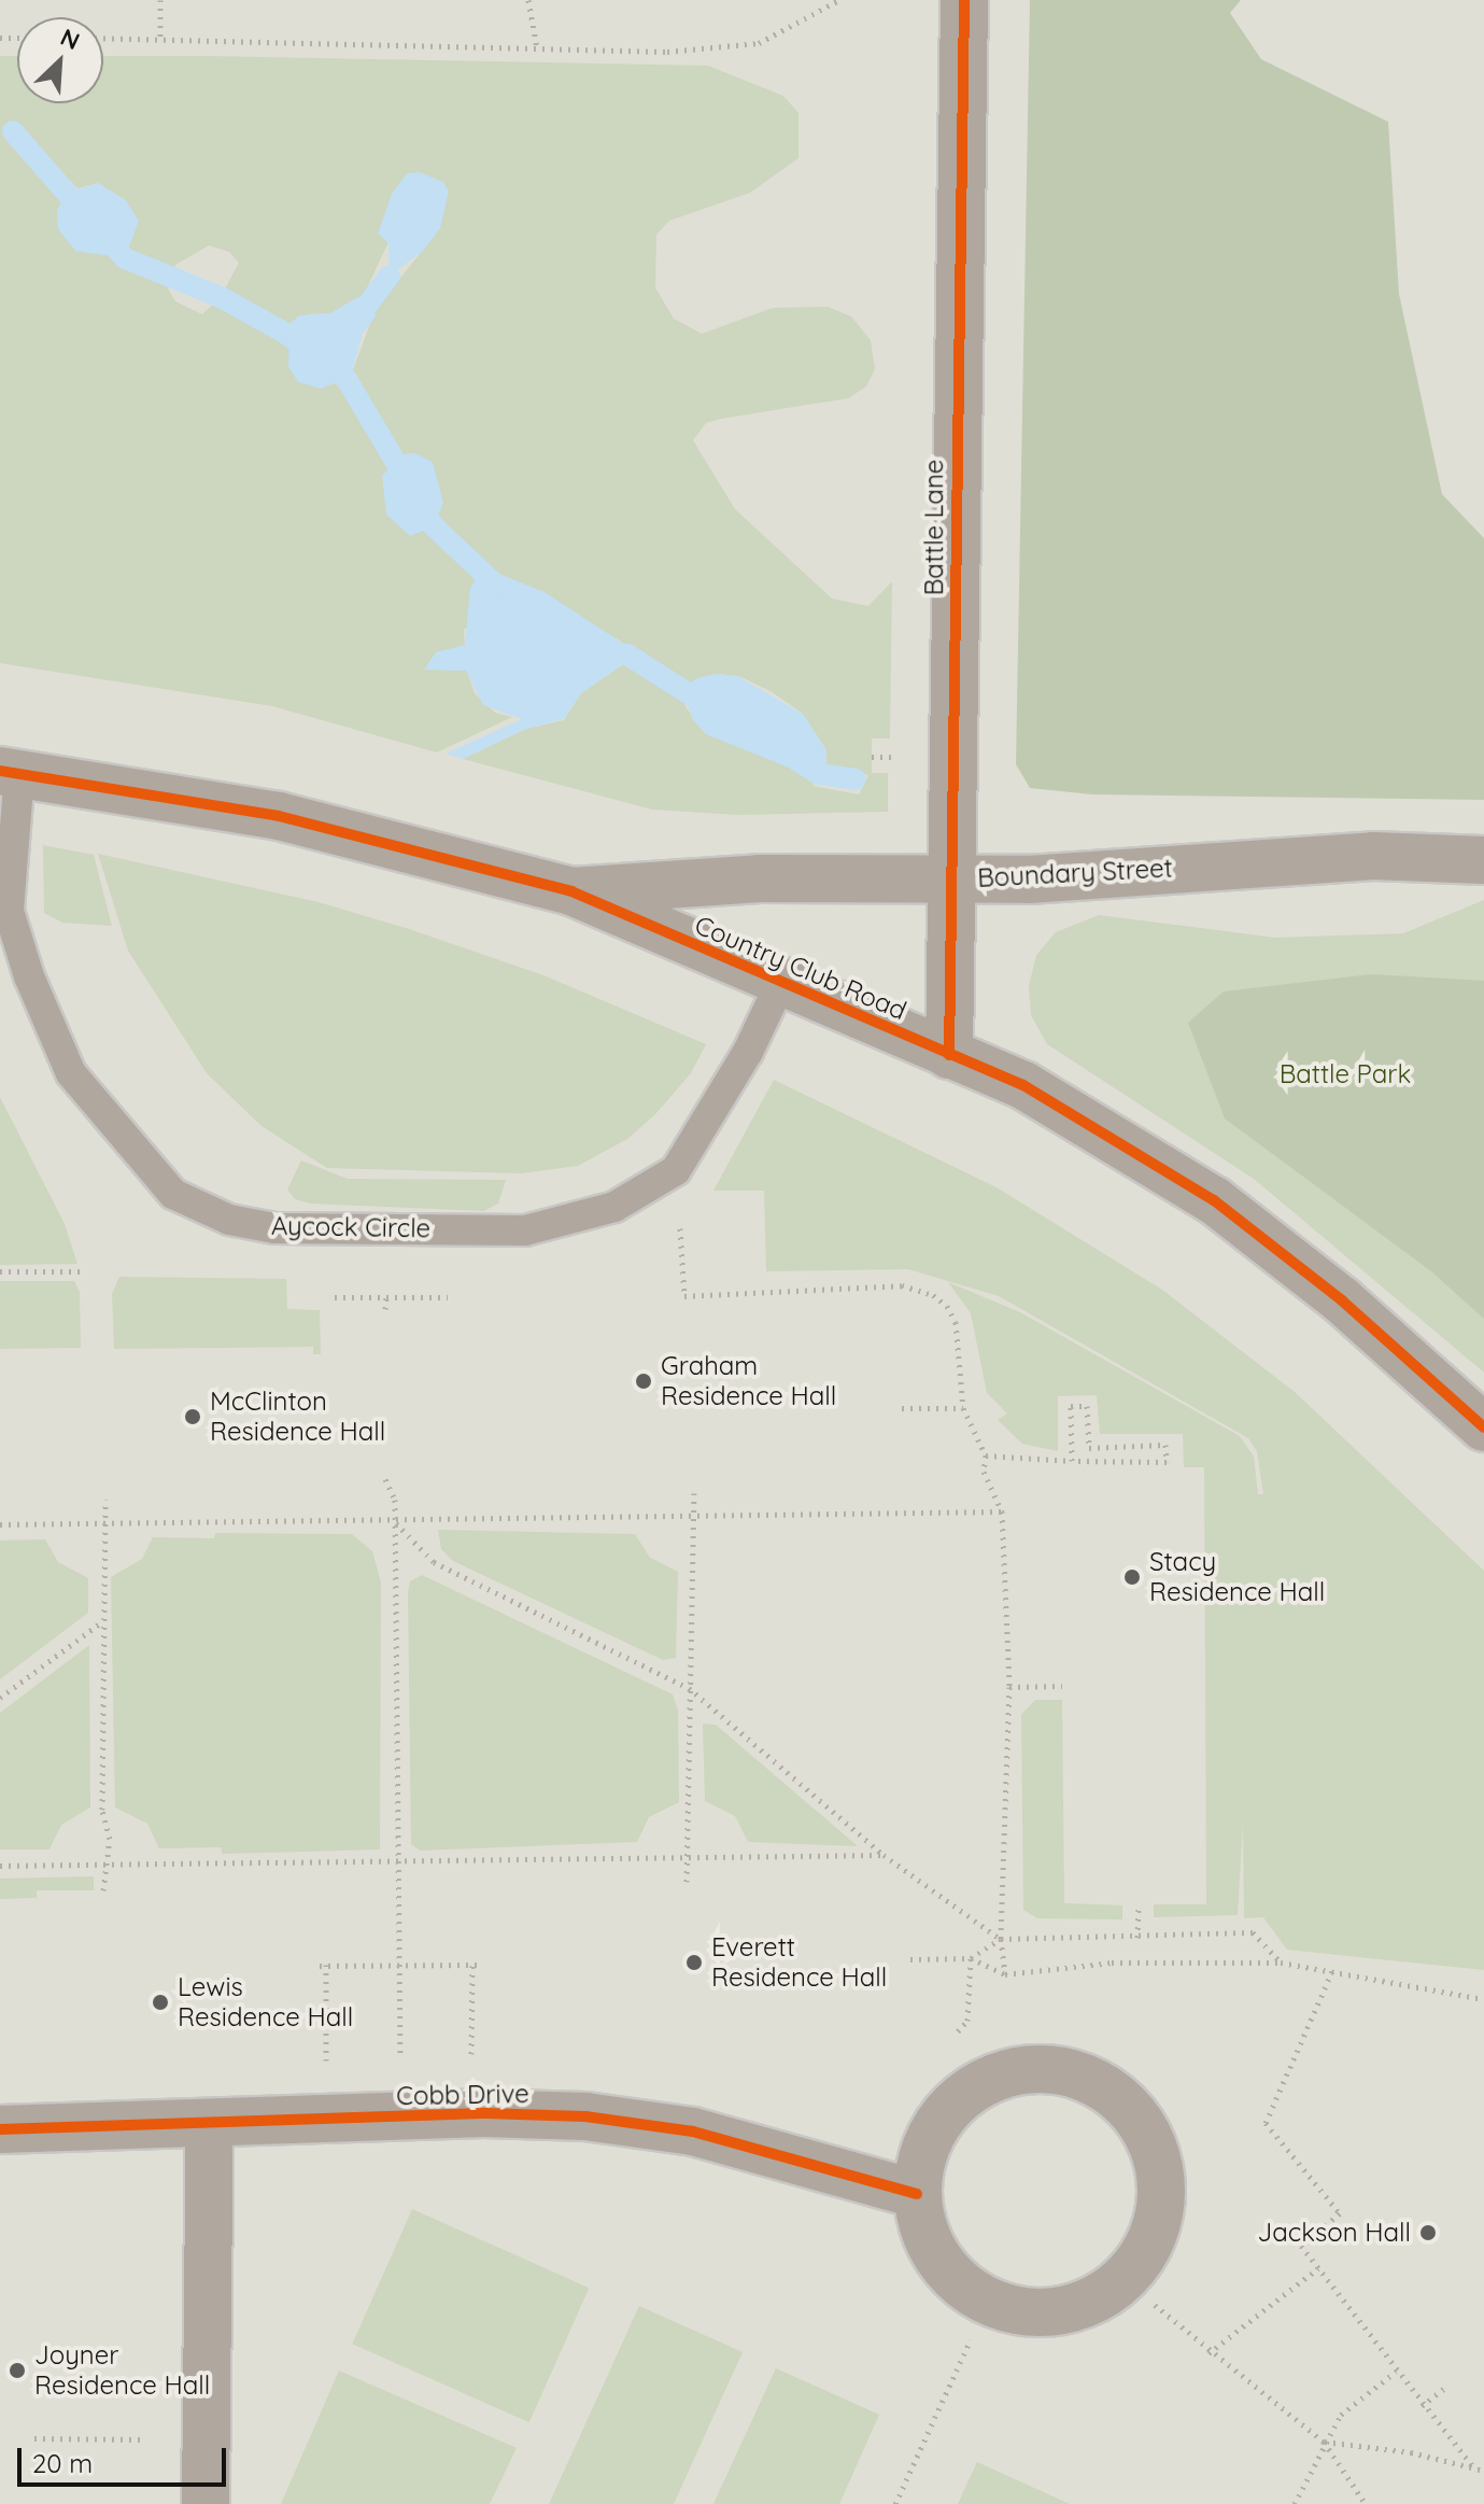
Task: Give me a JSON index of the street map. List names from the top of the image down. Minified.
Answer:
{"streets":{"street":["Battle Lane","Boundary Street","Country Club Road","Cobb Drive"],"lane":["Aycock Circle"]},"crossings":[["Battle Lane","Boundary Street"],["Battle Lane","Country Club Road"],["Boundary Street","Country Club Road"],["Country Club Road","Aycock Circle"]],"parks":["Battle Park"],"places":["Graham Residence Hall","McClinton Residence Hall","Stacy Residence Hall","Everett Residence Hall","Lewis Residence Hall","Jackson Hall","Joyner Residence Hall"],"scale_bar":"20 m","north":"top right"}
